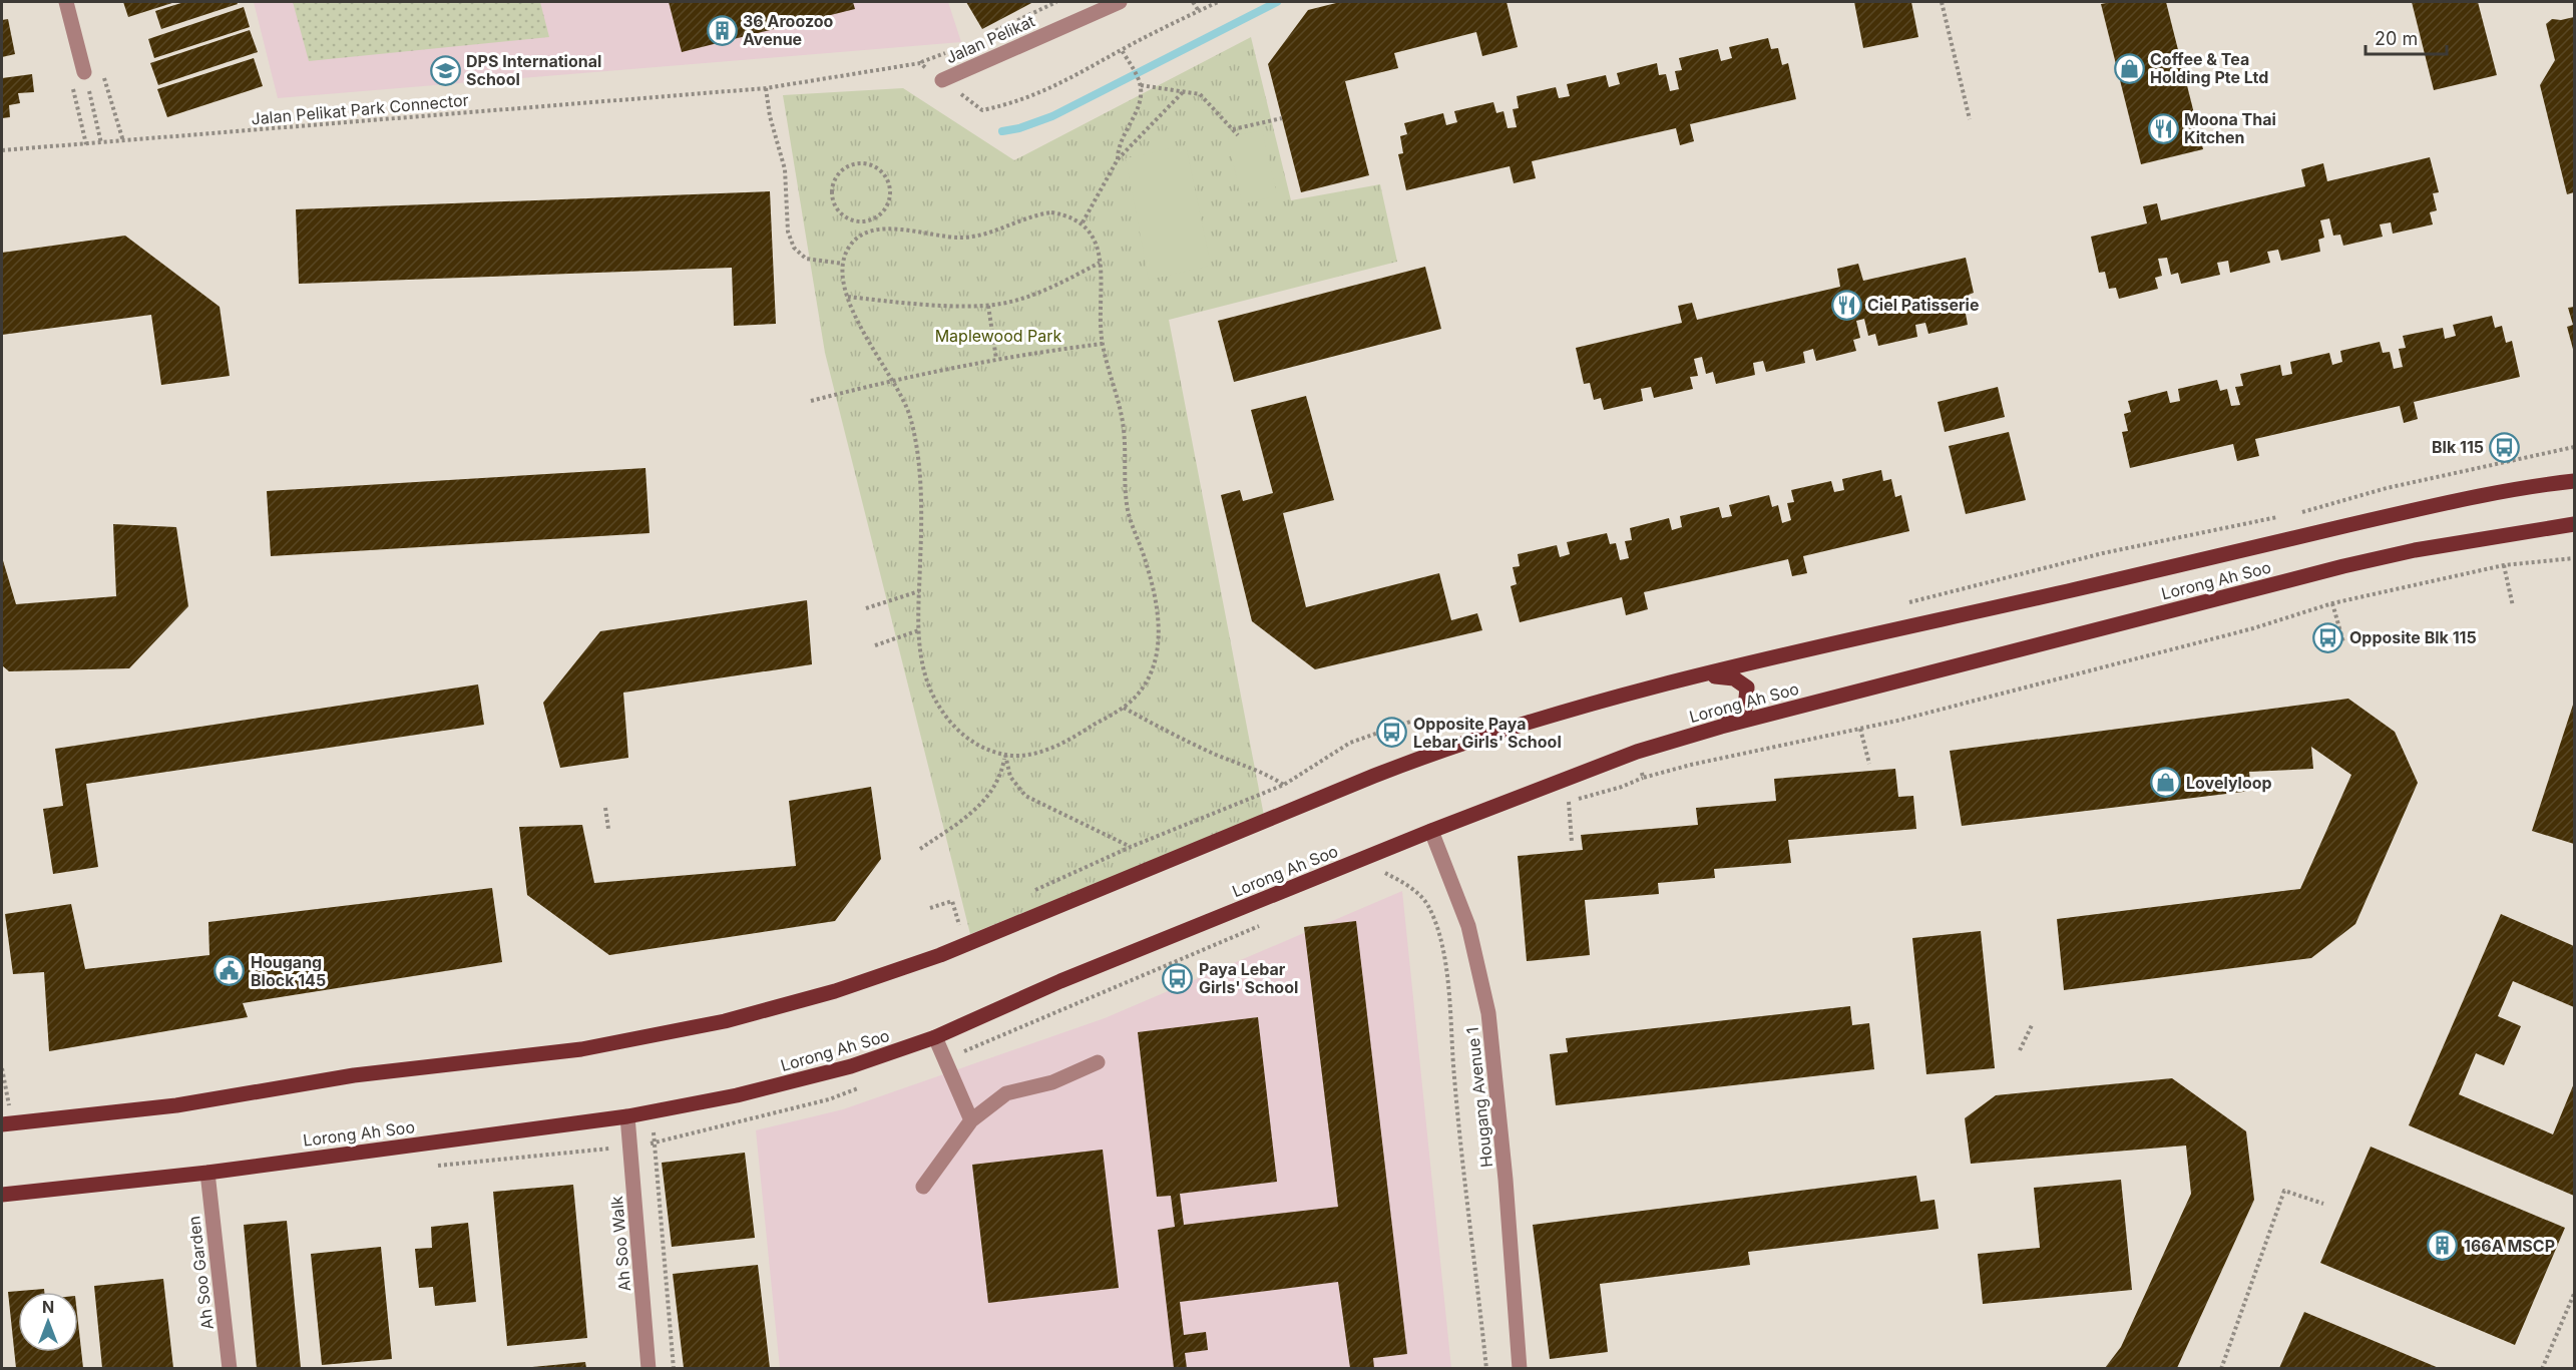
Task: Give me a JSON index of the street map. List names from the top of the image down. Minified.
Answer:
{"streets":{"main road":["Lorong Ah Soo"],"street":["Jalan Pelikat","Hougang Avenue 1","Ah Soo Walk","Ah Soo Garden"],"path":["Jalan Pelikat Park Connector"]},"crossings":[["Lorong Ah Soo","Hougang Avenue 1"],["Lorong Ah Soo","Ah Soo Walk"],["Lorong Ah Soo","Ah Soo Garden"]],"parks":["Maplewood Park"],"places":{"building":["36 Aroozoo Avenue","166A MSCP"],"shop":["Coffee & Tea Holding Pte Ltd","Lovelyloop"],"school or university":["DPS International School"],"restaurant":["Moona Thai Kitchen","Ciel Patisserie"],"bus stop":["Blk 115","Opposite Blk 115","Opposite Paya Lebar Girls' School","Paya Lebar Girls' School"],"public building":["Hougang Block 145"]},"scale_bar":"20 m","north":"top"}
